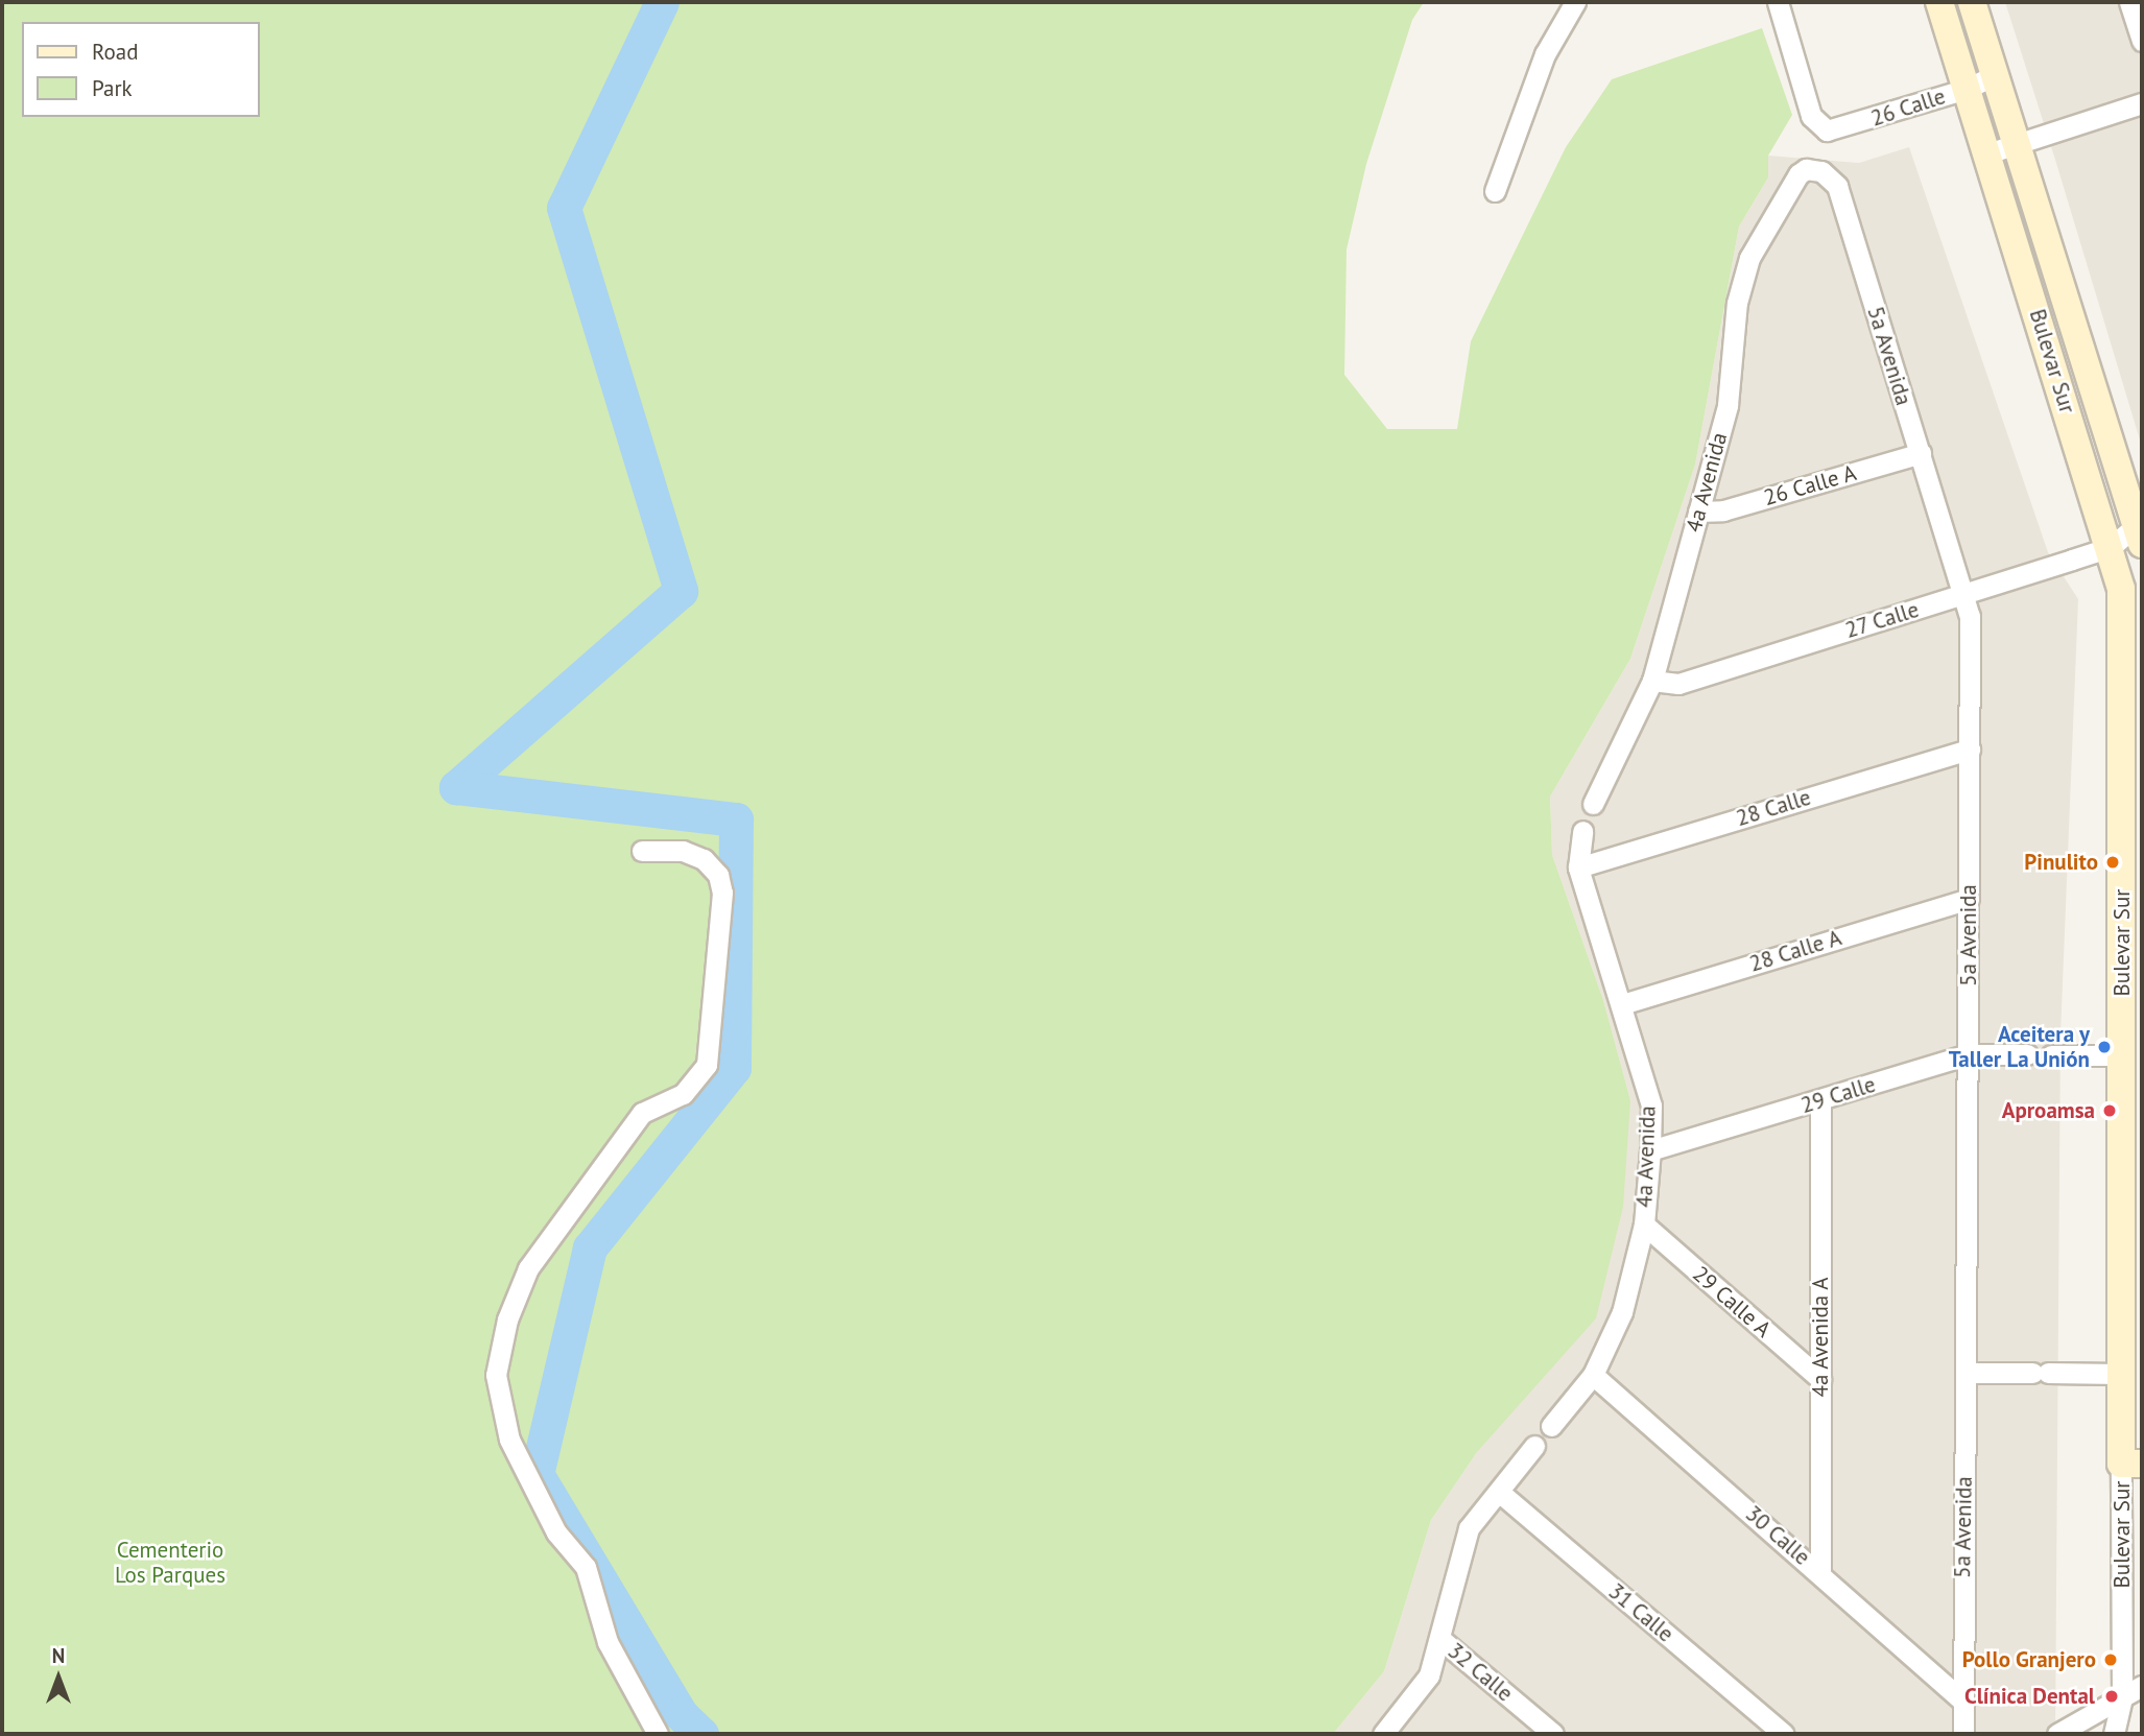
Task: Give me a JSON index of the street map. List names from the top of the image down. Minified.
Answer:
{"streets":{"main road":["Bulevar Sur"],"street":["26 Calle","5a Avenida","4a Avenida","26 Calle A","27 Calle","28 Calle","28 Calle A","29 Calle","29 Calle A","4a Avenida A","30 Calle","31 Calle","32 Calle"]},"crossings":[["26 Calle","Bulevar Sur"],["5a Avenida","4a Avenida"],["5a Avenida","26 Calle A"],["5a Avenida","27 Calle"],["5a Avenida","28 Calle"],["5a Avenida","28 Calle A"],["5a Avenida","29 Calle"],["5a Avenida","30 Calle"],["Bulevar Sur","27 Calle"],["4a Avenida","26 Calle A"],["4a Avenida","27 Calle"],["4a Avenida","28 Calle"],["4a Avenida","28 Calle A"],["4a Avenida","29 Calle"],["4a Avenida","29 Calle A"],["4a Avenida","30 Calle"],["29 Calle","4a Avenida A"],["29 Calle A","4a Avenida A"],["4a Avenida A","30 Calle"]],"parks":["Cementerio Los Parques"],"places":["Pinulito","Aceitera y Taller La Unión","Aproamsa","Pollo Granjero","Clínica Dental"],"legend":["Road","Park"],"north":"top"}
